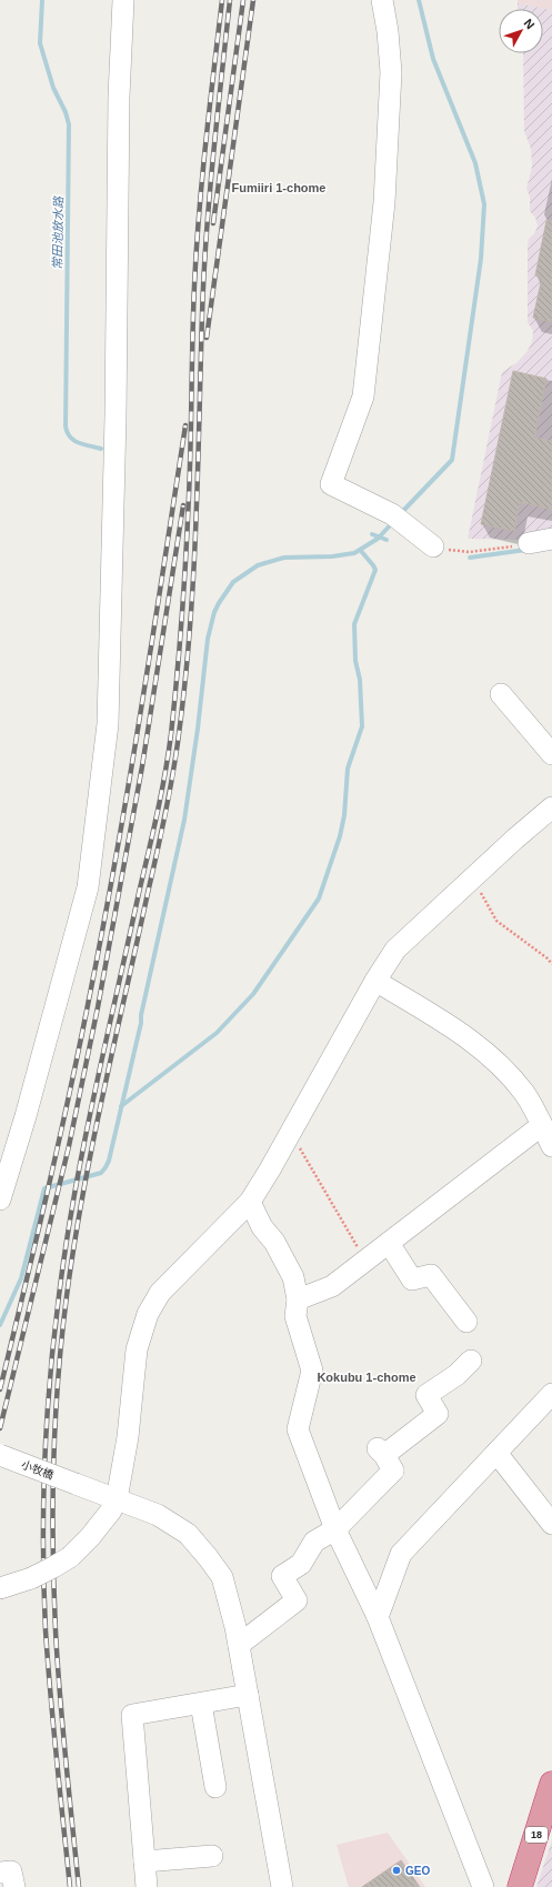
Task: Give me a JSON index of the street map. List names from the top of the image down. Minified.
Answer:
{"streets":{"highway":["18"],"street":["小牧橋"]},"districts":["Fumiiri 1-chome","Kokubu 1-chome"],"water":["常田池放水路"],"places":["GEO"],"north":"top right"}
